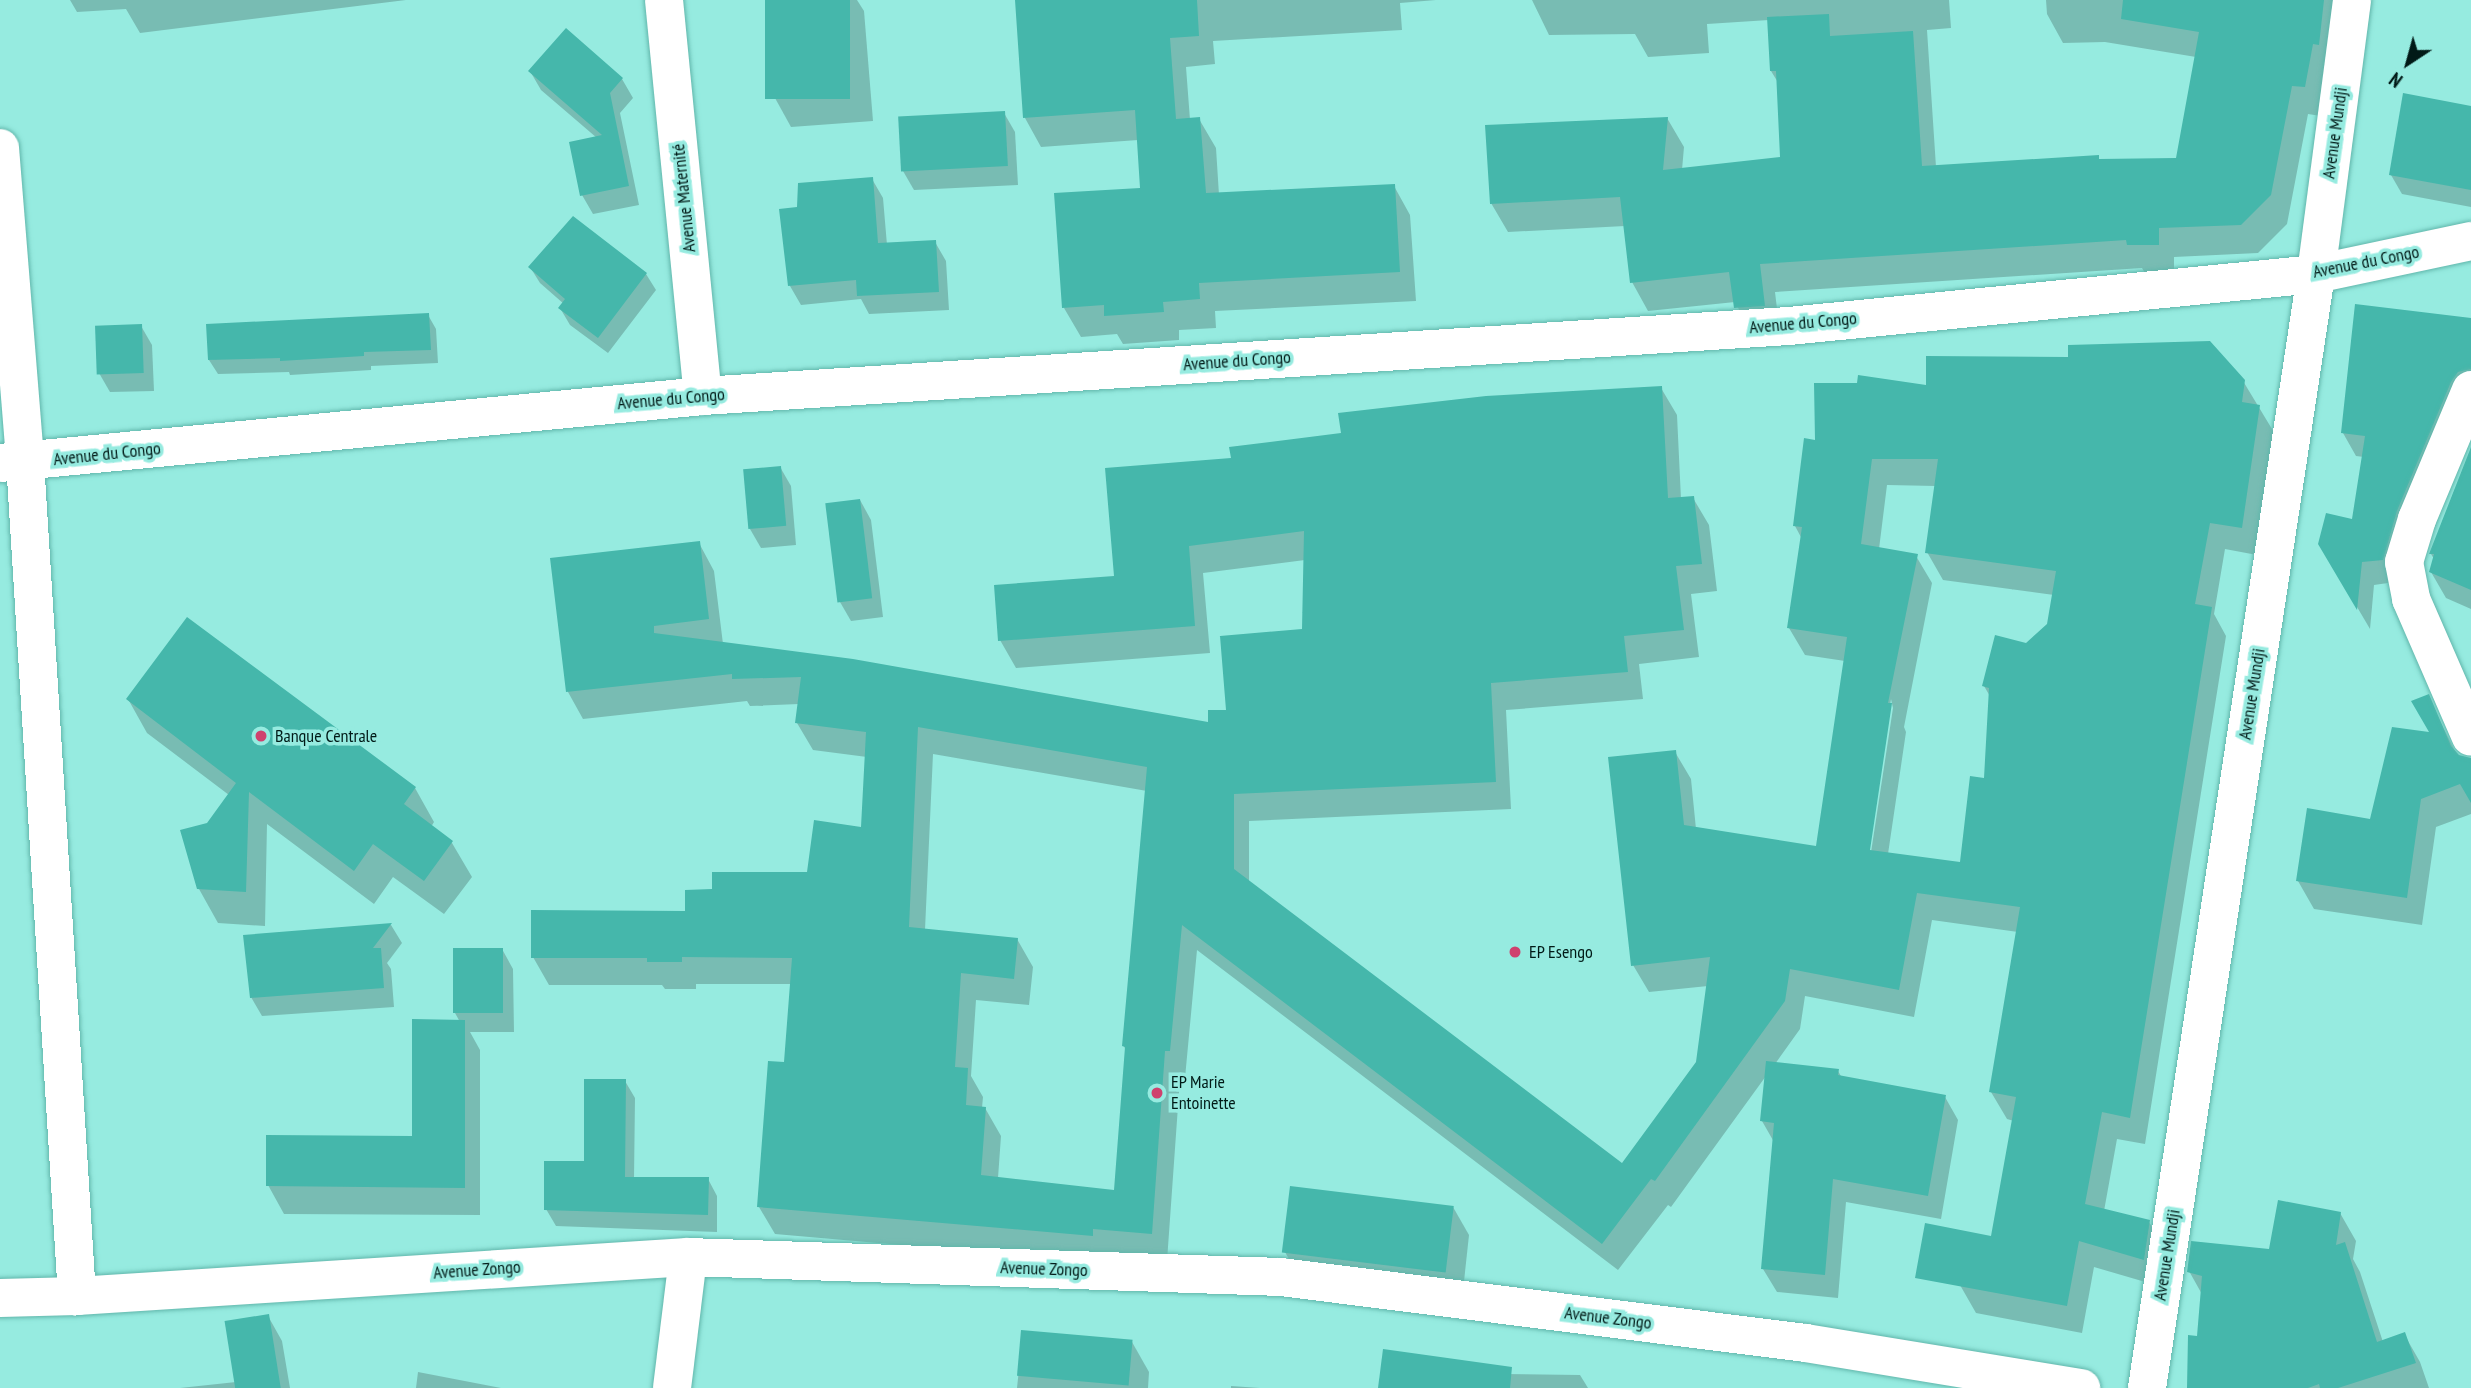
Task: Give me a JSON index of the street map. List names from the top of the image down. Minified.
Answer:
{"streets":{"street":["Avenue Mundji","Avenue Maternité","Avenue du Congo","Avenue Zongo"]},"crossings":[["Avenue Mundji","Avenue du Congo"],["Avenue Maternité","Avenue du Congo"]],"places":["Banque Centrale","EP Esengo","EP Marie Entoinette"],"north":"bottom left"}
